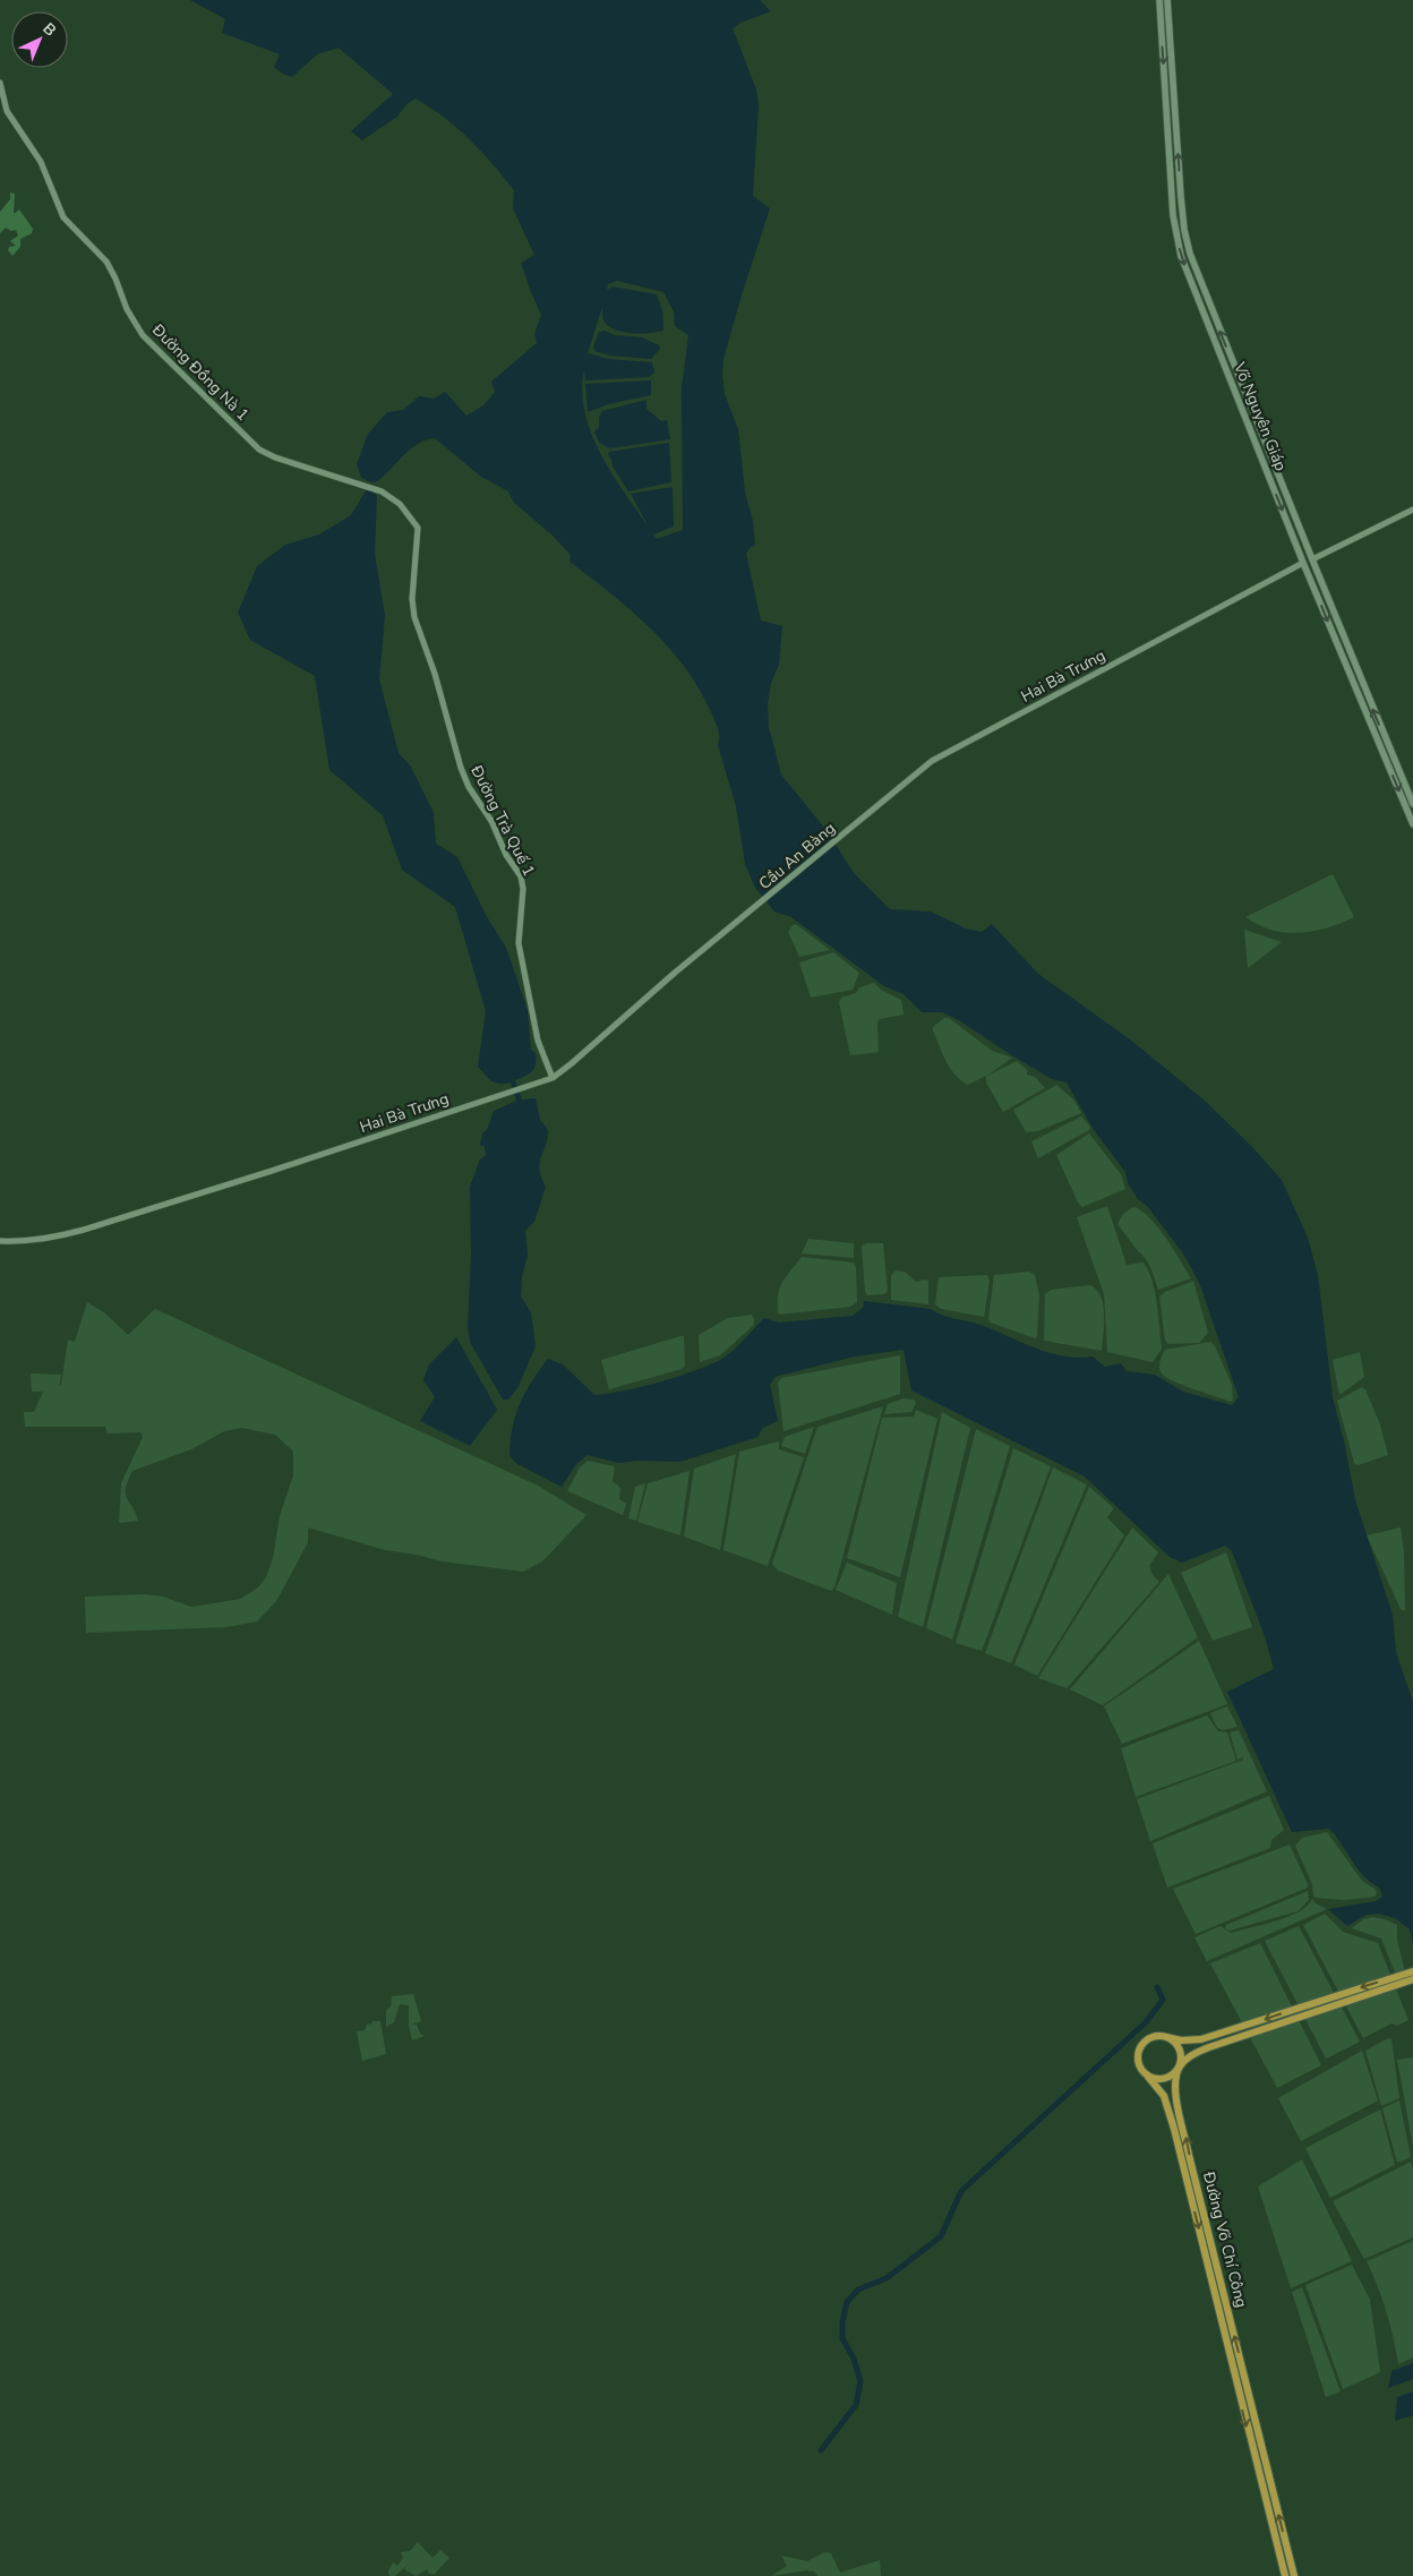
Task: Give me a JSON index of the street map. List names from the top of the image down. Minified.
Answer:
{"streets":{"main road":["Võ Nguyên Giáp","Đường Võ Chí Công"],"street":["Đường Đồng Nà 1","Hai Bà Trưng","Đường Trà Quế 1","Cầu An Bàng"]},"crossings":[["Đường Đồng Nà 1","Đường Trà Quế 1"],["Võ Nguyên Giáp","Hai Bà Trưng"],["Hai Bà Trưng","Đường Trà Quế 1"],["Hai Bà Trưng","Cầu An Bàng"]],"north":"top right"}
